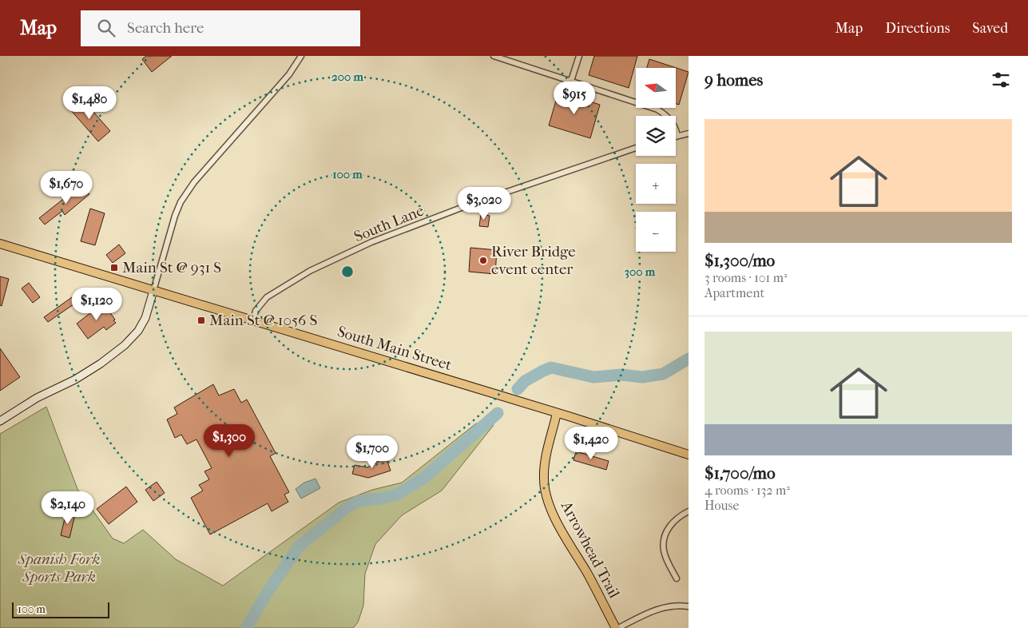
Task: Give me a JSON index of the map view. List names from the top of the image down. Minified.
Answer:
{"streets":{"main road":["South Main Street","Arrowhead Trail"],"street":["South Lane"]},"crossings":[["South Lane","South Main Street"],["South Main Street","Arrowhead Trail"]],"parks":["Spanish Fork Sports Park"],"places":{"other":["River Bridge event center"],"transit":["Main St @ 931 S","Main St @ 1056 S"]},"scale_bar":"100 m","north":"left","page":{"header":"Map","search":"Search here","nav":["Map","Directions","Saved"],"heading":"9 homes","map_buttons":["+","−"],"price":["$915","$1,480","$1,670","$3,020","$1,120","$1,300","$1,420","$1,700","$2,140"],"list":[{"name":"$1,300/mo","note":"3 rooms · 101 m² · Apartment"},{"name":"$1,700/mo","note":"4 rooms · 132 m² · House"}],"scale":"100 m"},"rings":["200 m","100 m","300 m"]}
